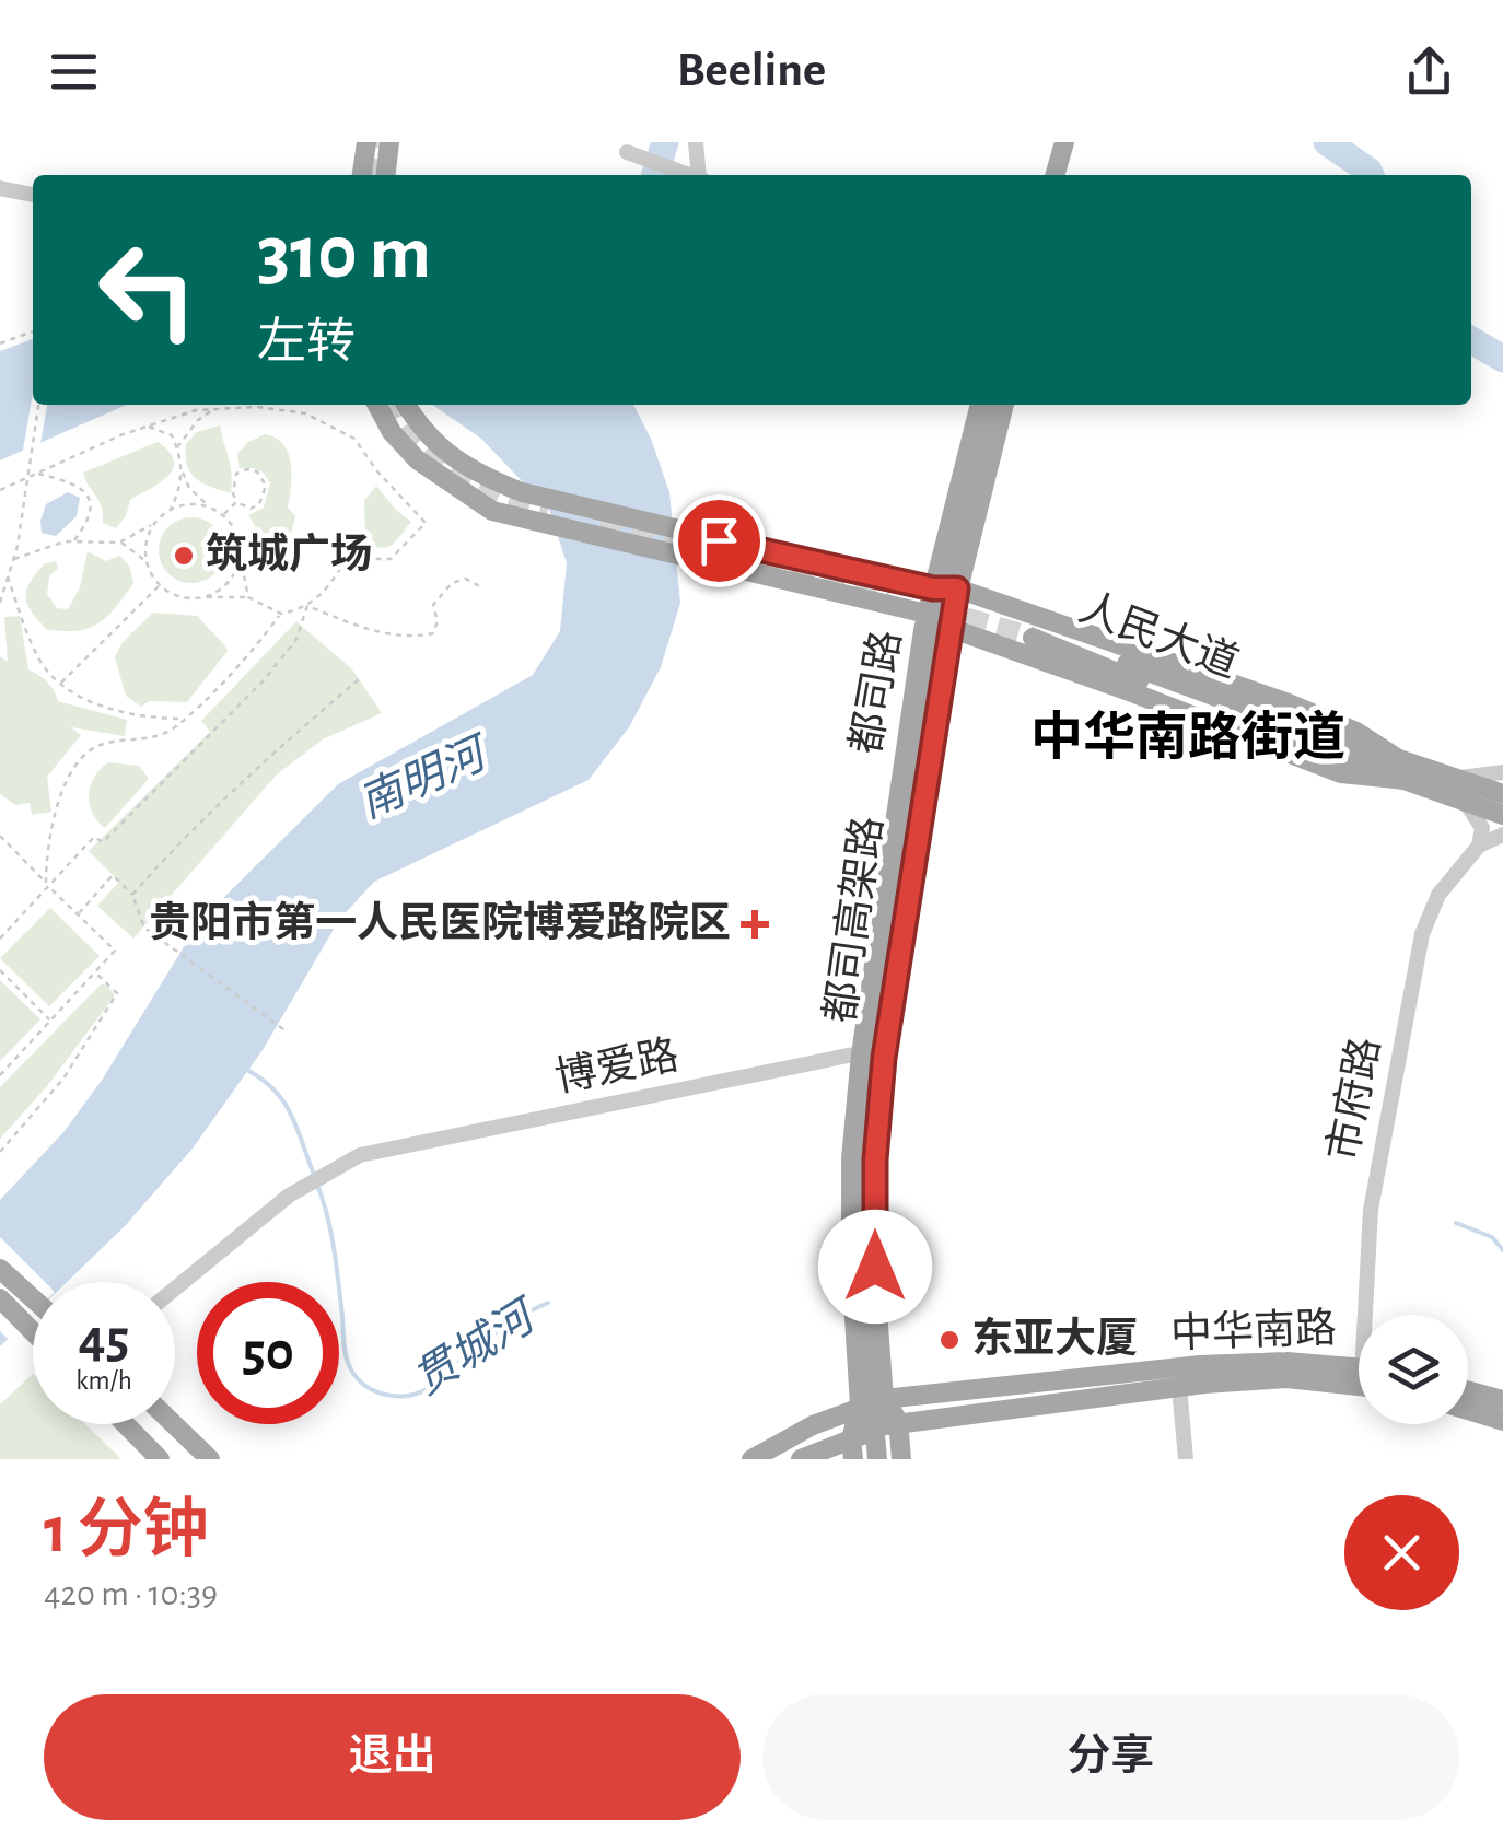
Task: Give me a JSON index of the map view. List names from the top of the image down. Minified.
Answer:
{"streets":{"main road":["人民大道","都司路","都司高架路","中华南路"],"street":["博爱路","市府路"]},"crossings":[["都司路","博爱路"],["都司路","中华南路"]],"districts":["中华南路街道"],"water":["南明河","贯城河"],"places":{"other":["筑城广场","东亚大厦"],"health":["贵阳市第一人民医院博爱路院区"]},"page":{"header":"Beeline","turn":["310 m","左转"],"speed":"45 km/h","limit":"50","heading":["1 分钟","420 m · 10:39"],"buttons":["退出","分享"]}}
